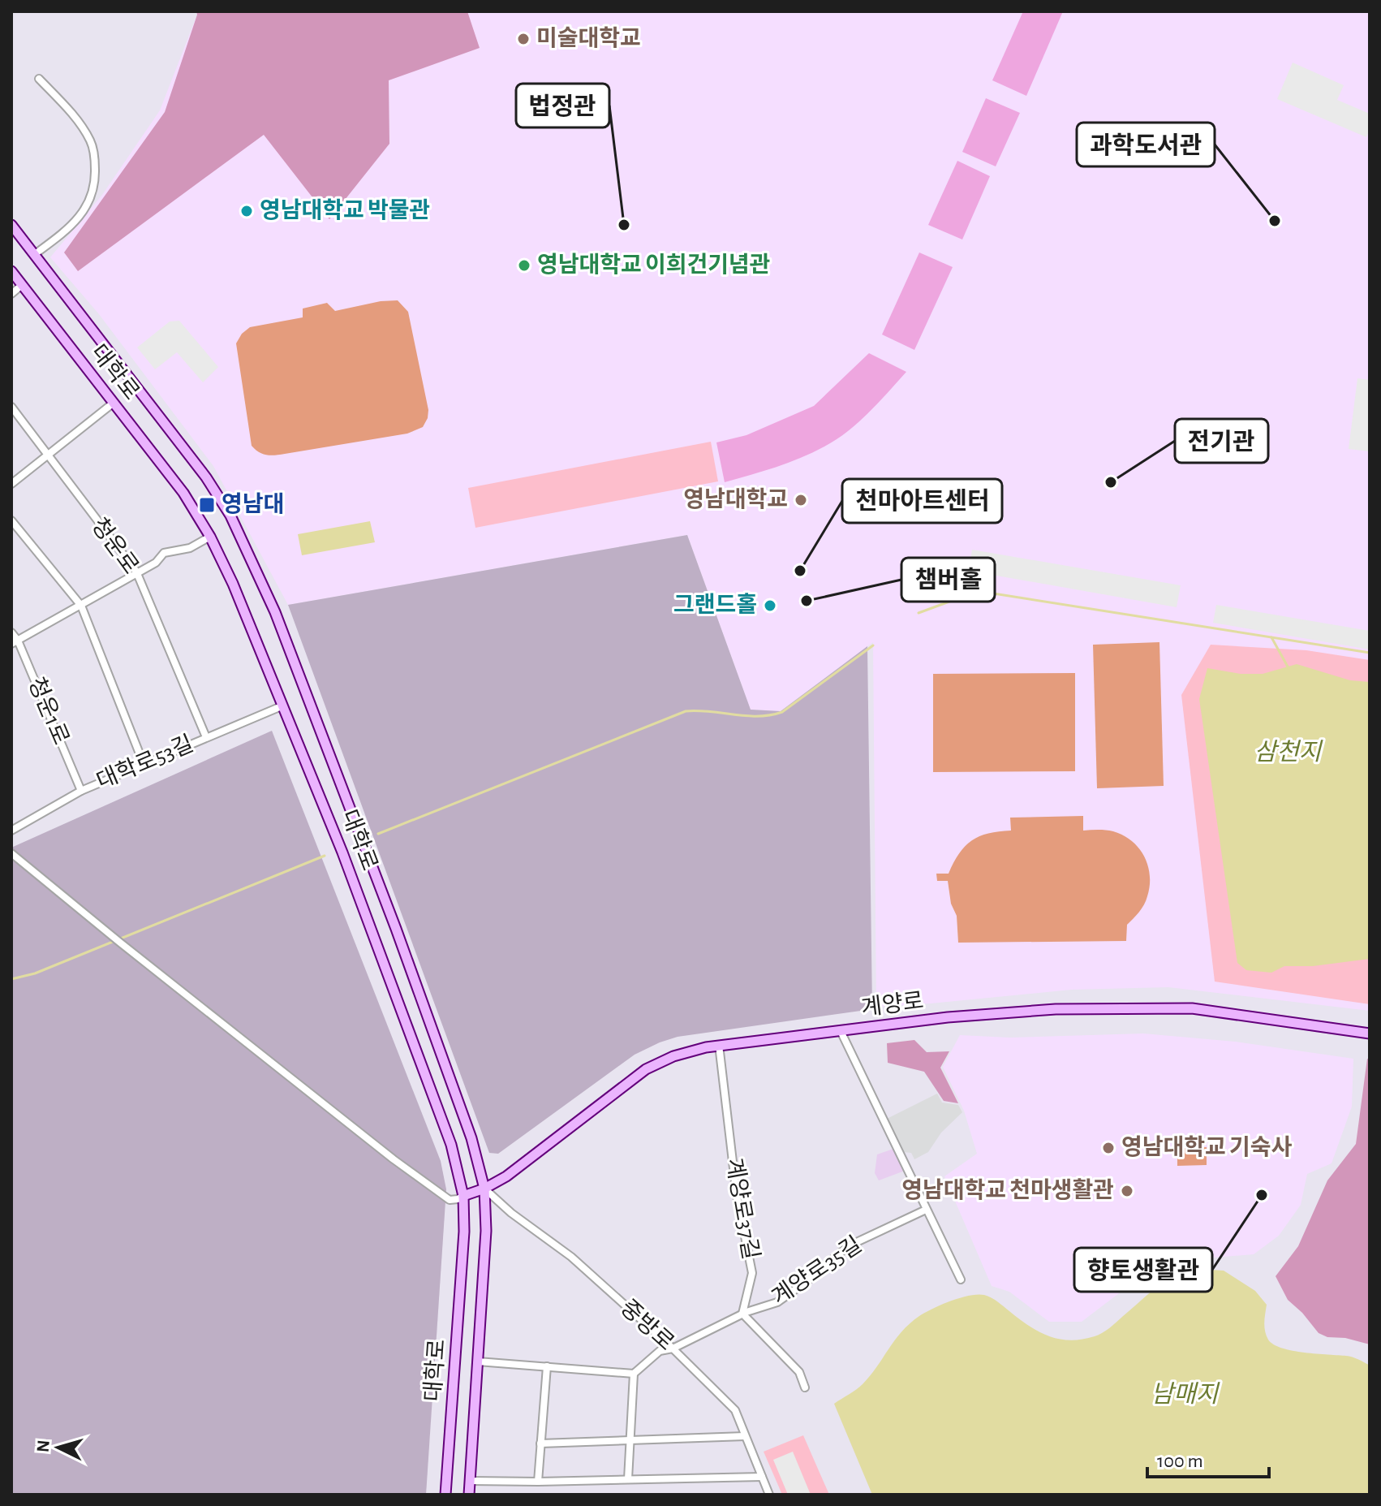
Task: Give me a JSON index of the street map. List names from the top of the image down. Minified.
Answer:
{"streets":{"main road":["대학로","계양로"],"street":["청운로","청운1로","대학로53길","계양로37길","계양로35길","중방로"]},"crossings":[["대학로","대학로53길"],["대학로","계양로"],["청운로","대학로53길"],["청운1로","대학로53길"],["계양로","계양로37길"],["계양로","중방로"],["계양로37길","계양로35길"],["계양로35길","중방로"]],"water":["삼천지","남매지"],"places":{"other":["미술대학교","영남대학교 박물관","과학도서관","법정관","영남대학교 이희건기념관","전기관","영남대학교","천마아트센터","챔버홀","그랜드홀","영남대학교 기숙사","영남대학교 천마생활관","향토생활관"],"transit":["영남대"]},"scale_bar":"100 m","north":"left"}
